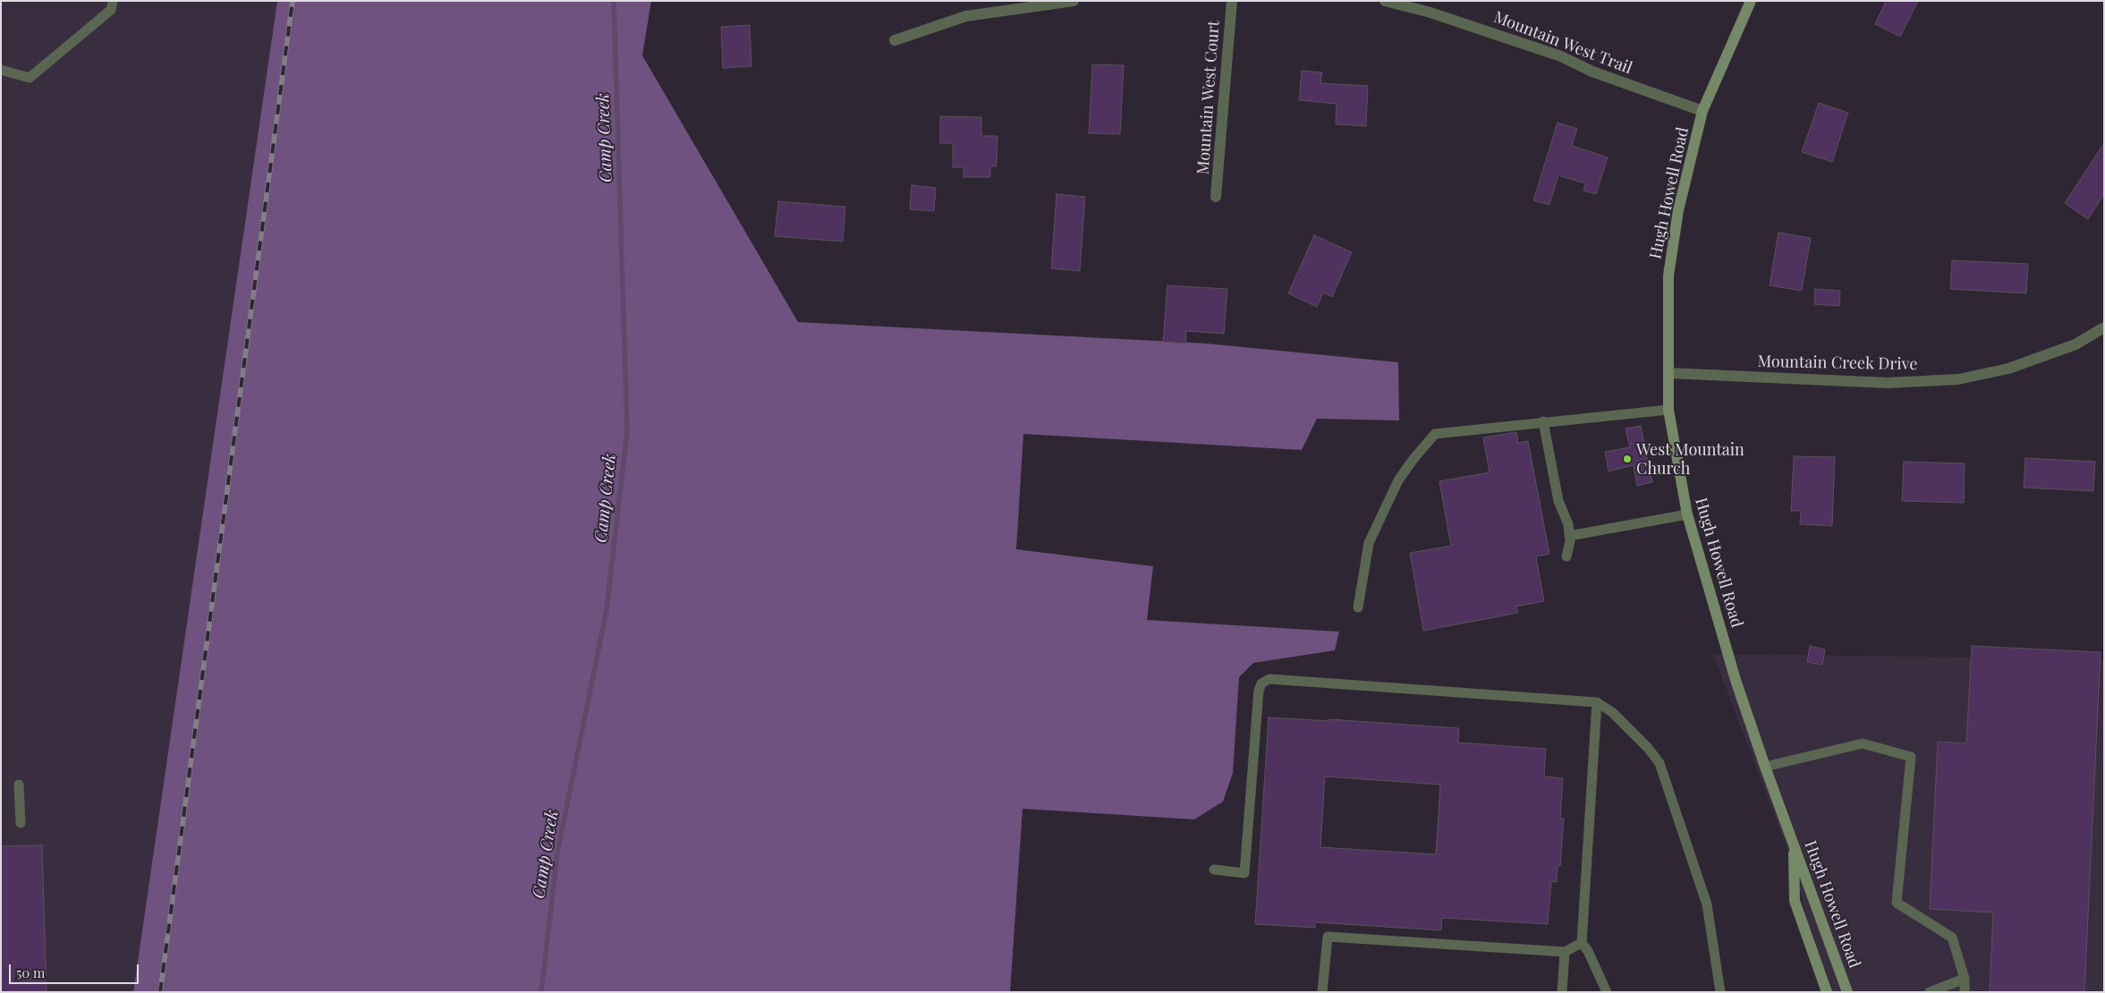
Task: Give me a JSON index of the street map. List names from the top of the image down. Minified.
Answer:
{"streets":{"main road":["Hugh Howell Road"],"street":["Mountain West Trail","Mountain West Court","Mountain Creek Drive"]},"crossings":[["Mountain West Trail","Hugh Howell Road"],["Hugh Howell Road","Mountain Creek Drive"]],"water":["Camp Creek"],"places":["West Mountain Church"],"scale_bar":"50 m"}
